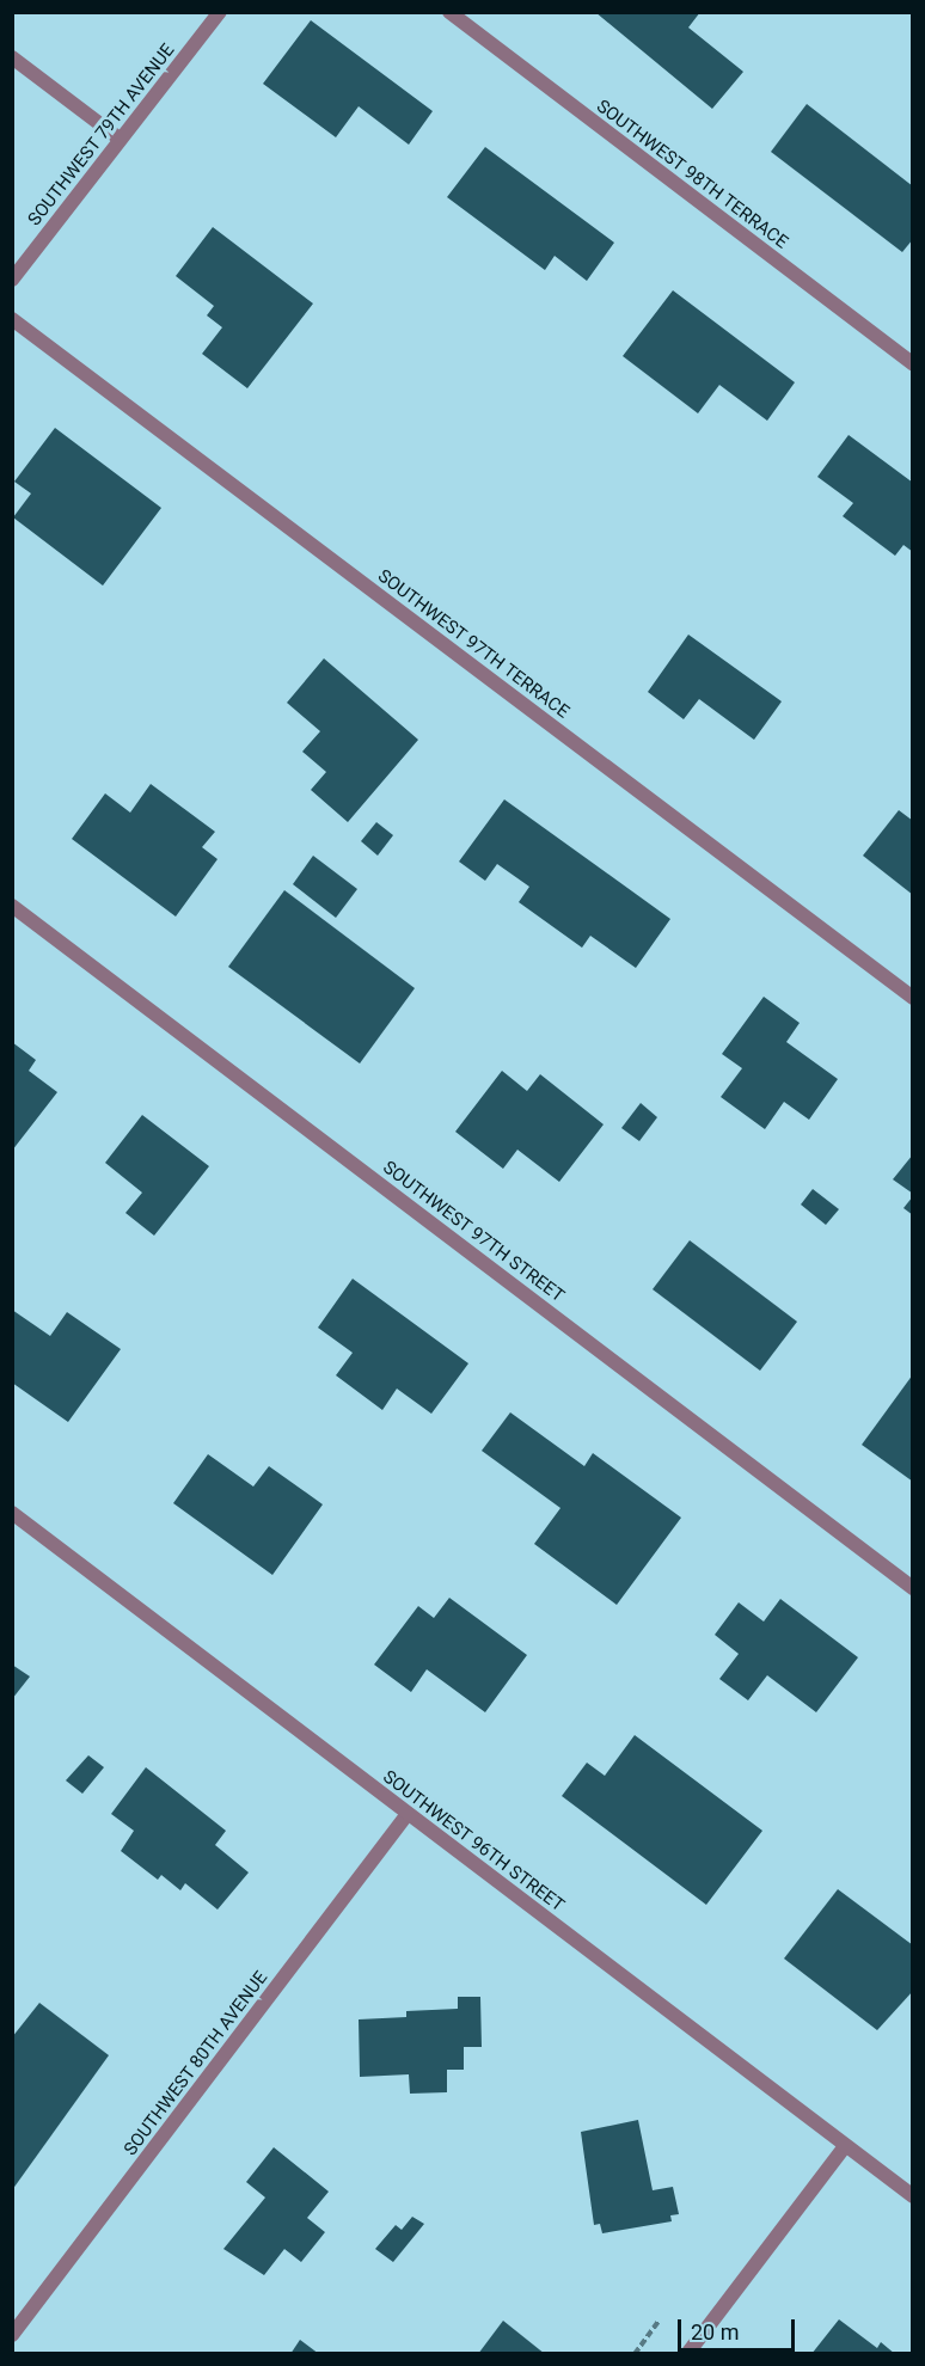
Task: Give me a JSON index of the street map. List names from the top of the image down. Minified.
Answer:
{"streets":{"street":["SOUTHWEST 79TH AVENUE","SOUTHWEST 98TH TERRACE","SOUTHWEST 97TH TERRACE","SOUTHWEST 97TH STREET","SOUTHWEST 96TH STREET","SOUTHWEST 80TH AVENUE"]},"crossings":[["SOUTHWEST 96TH STREET","SOUTHWEST 80TH AVENUE"]],"scale_bar":"20 m"}
